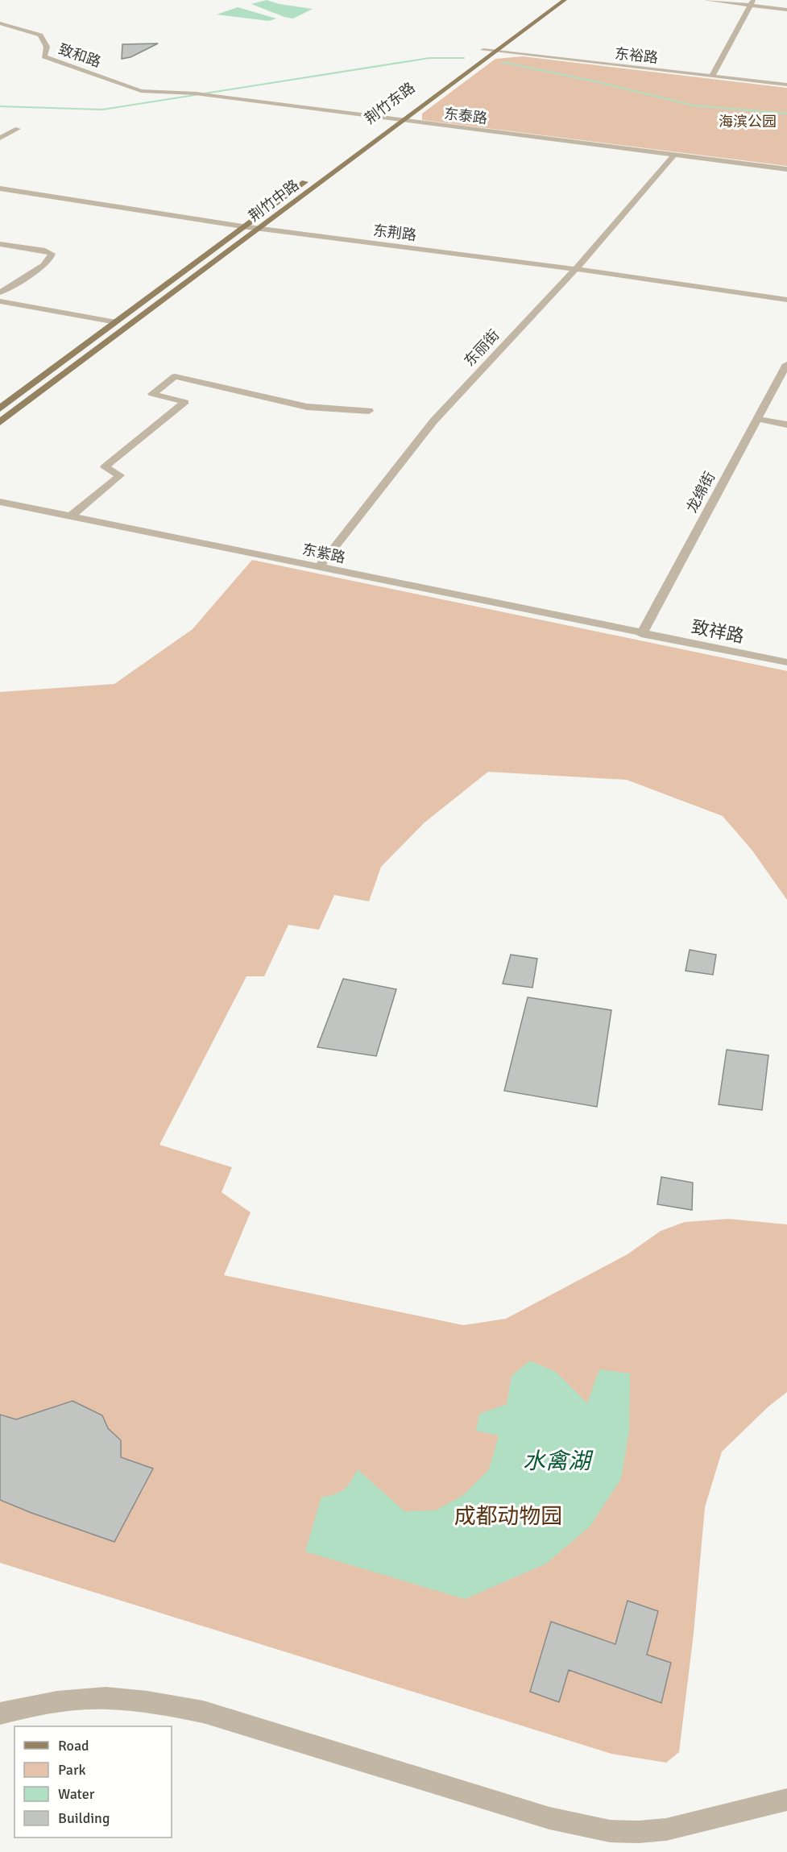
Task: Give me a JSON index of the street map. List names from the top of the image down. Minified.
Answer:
{"streets":{"main road":["荆竹东路","荆竹中路"],"street":["致和路","东裕路","东泰路","东荆路","东丽街","龙绵街","东紫路","致祥路"]},"crossings":[["致和路","东泰路"],["东裕路","荆竹中路"],["荆竹东路","东泰路"],["东泰路","荆竹中路"],["东泰路","东丽街"],["荆竹中路","东荆路"],["东荆路","东丽街"],["东丽街","东紫路"],["龙绵街","东紫路"],["龙绵街","致祥路"],["东紫路","致祥路"]],"water":["水禽湖"],"parks":["海滨公园","成都动物园"],"legend":["Road","Park","Water","Building"]}
